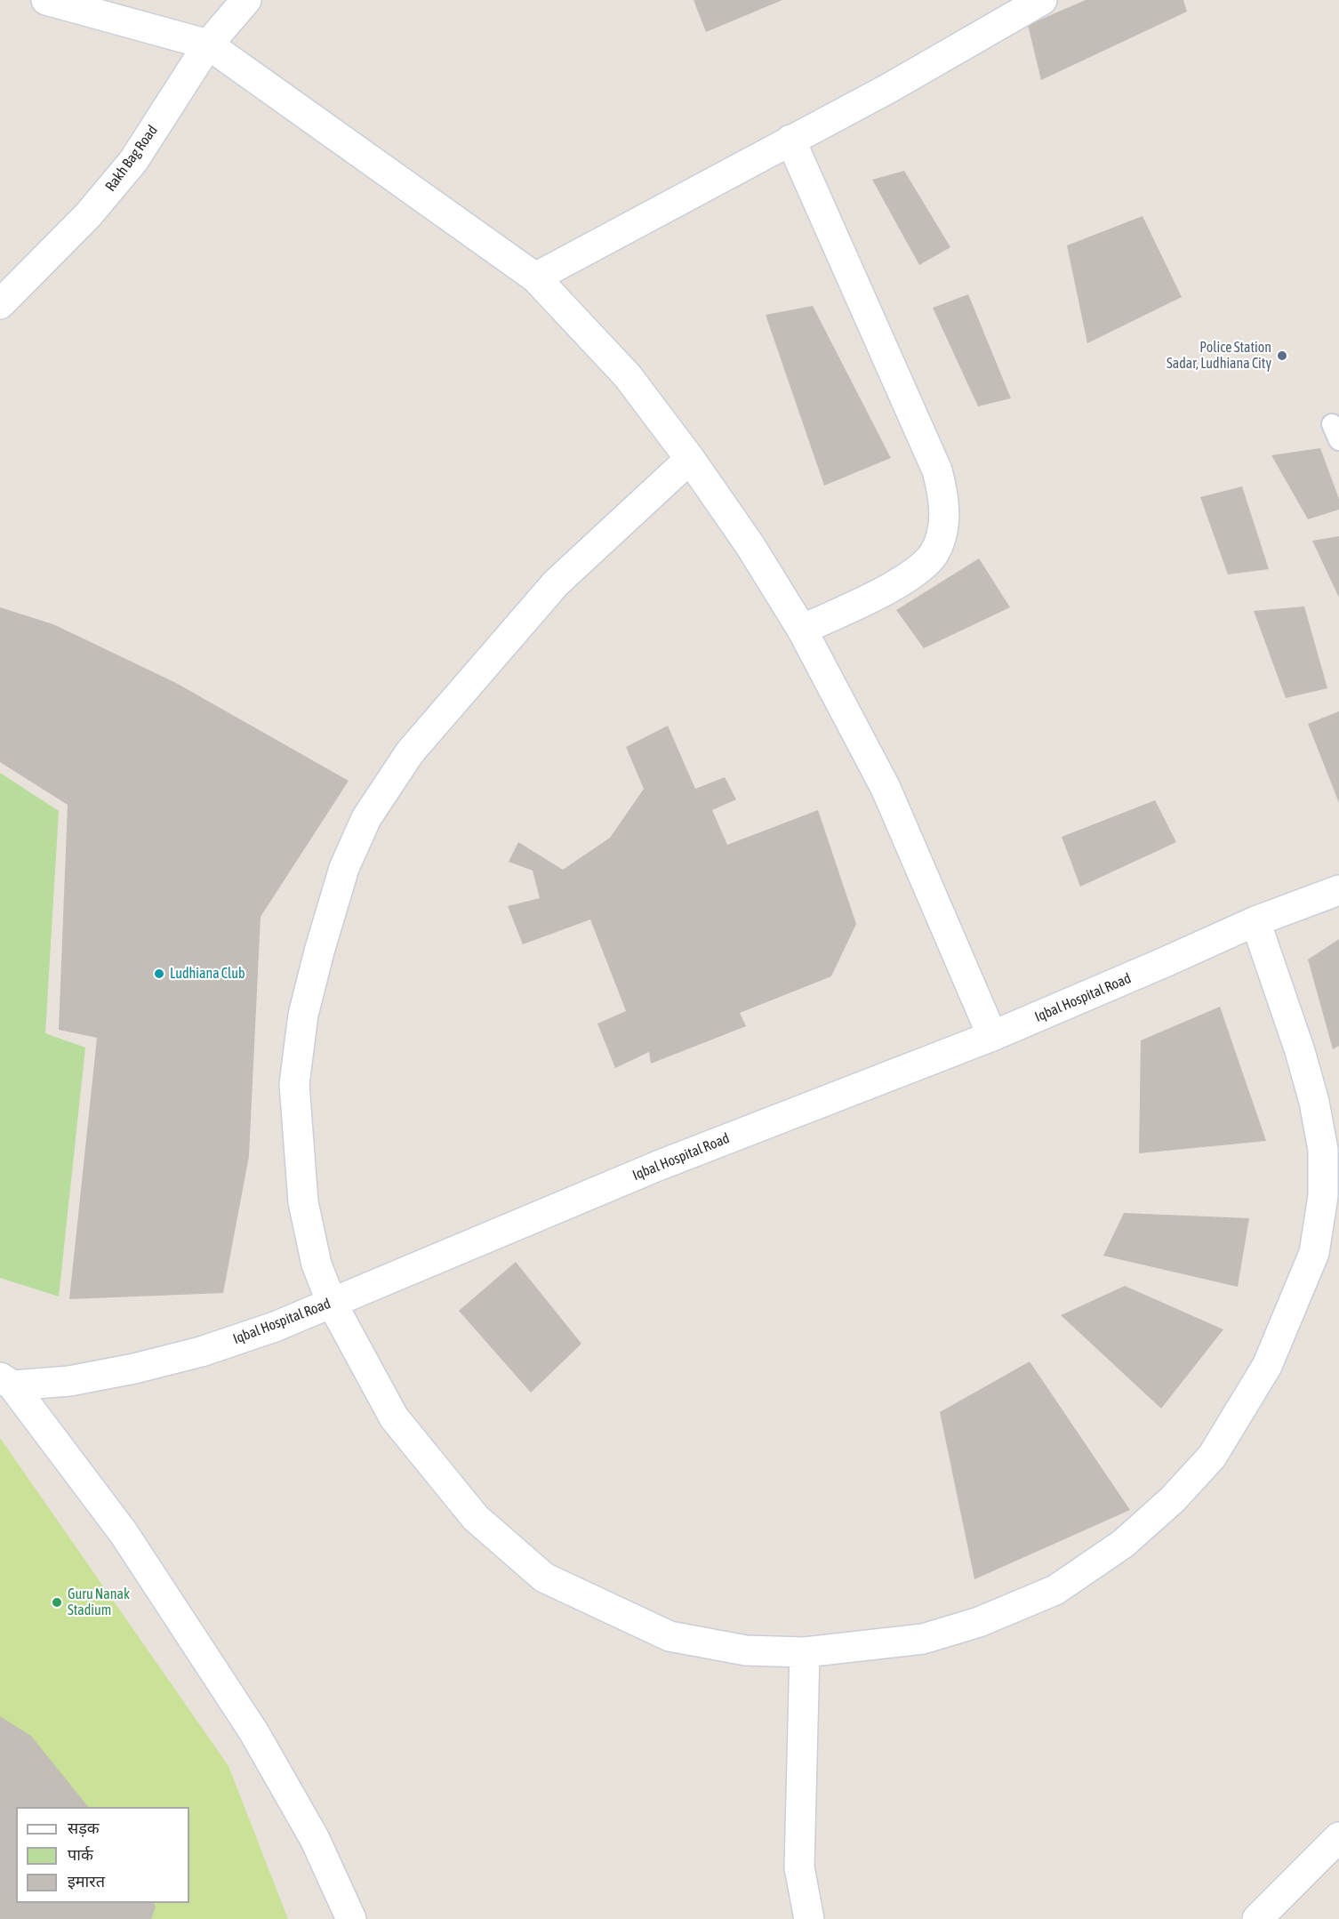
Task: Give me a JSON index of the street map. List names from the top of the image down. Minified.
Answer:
{"streets":{"street":["Rakh Bag Road","Iqbal Hospital Road"]},"places":["Police Station Sadar, Ludhiana City","Ludhiana Club","Guru Nanak Stadium"],"legend":["सड़क","पार्क","इमारत"]}
